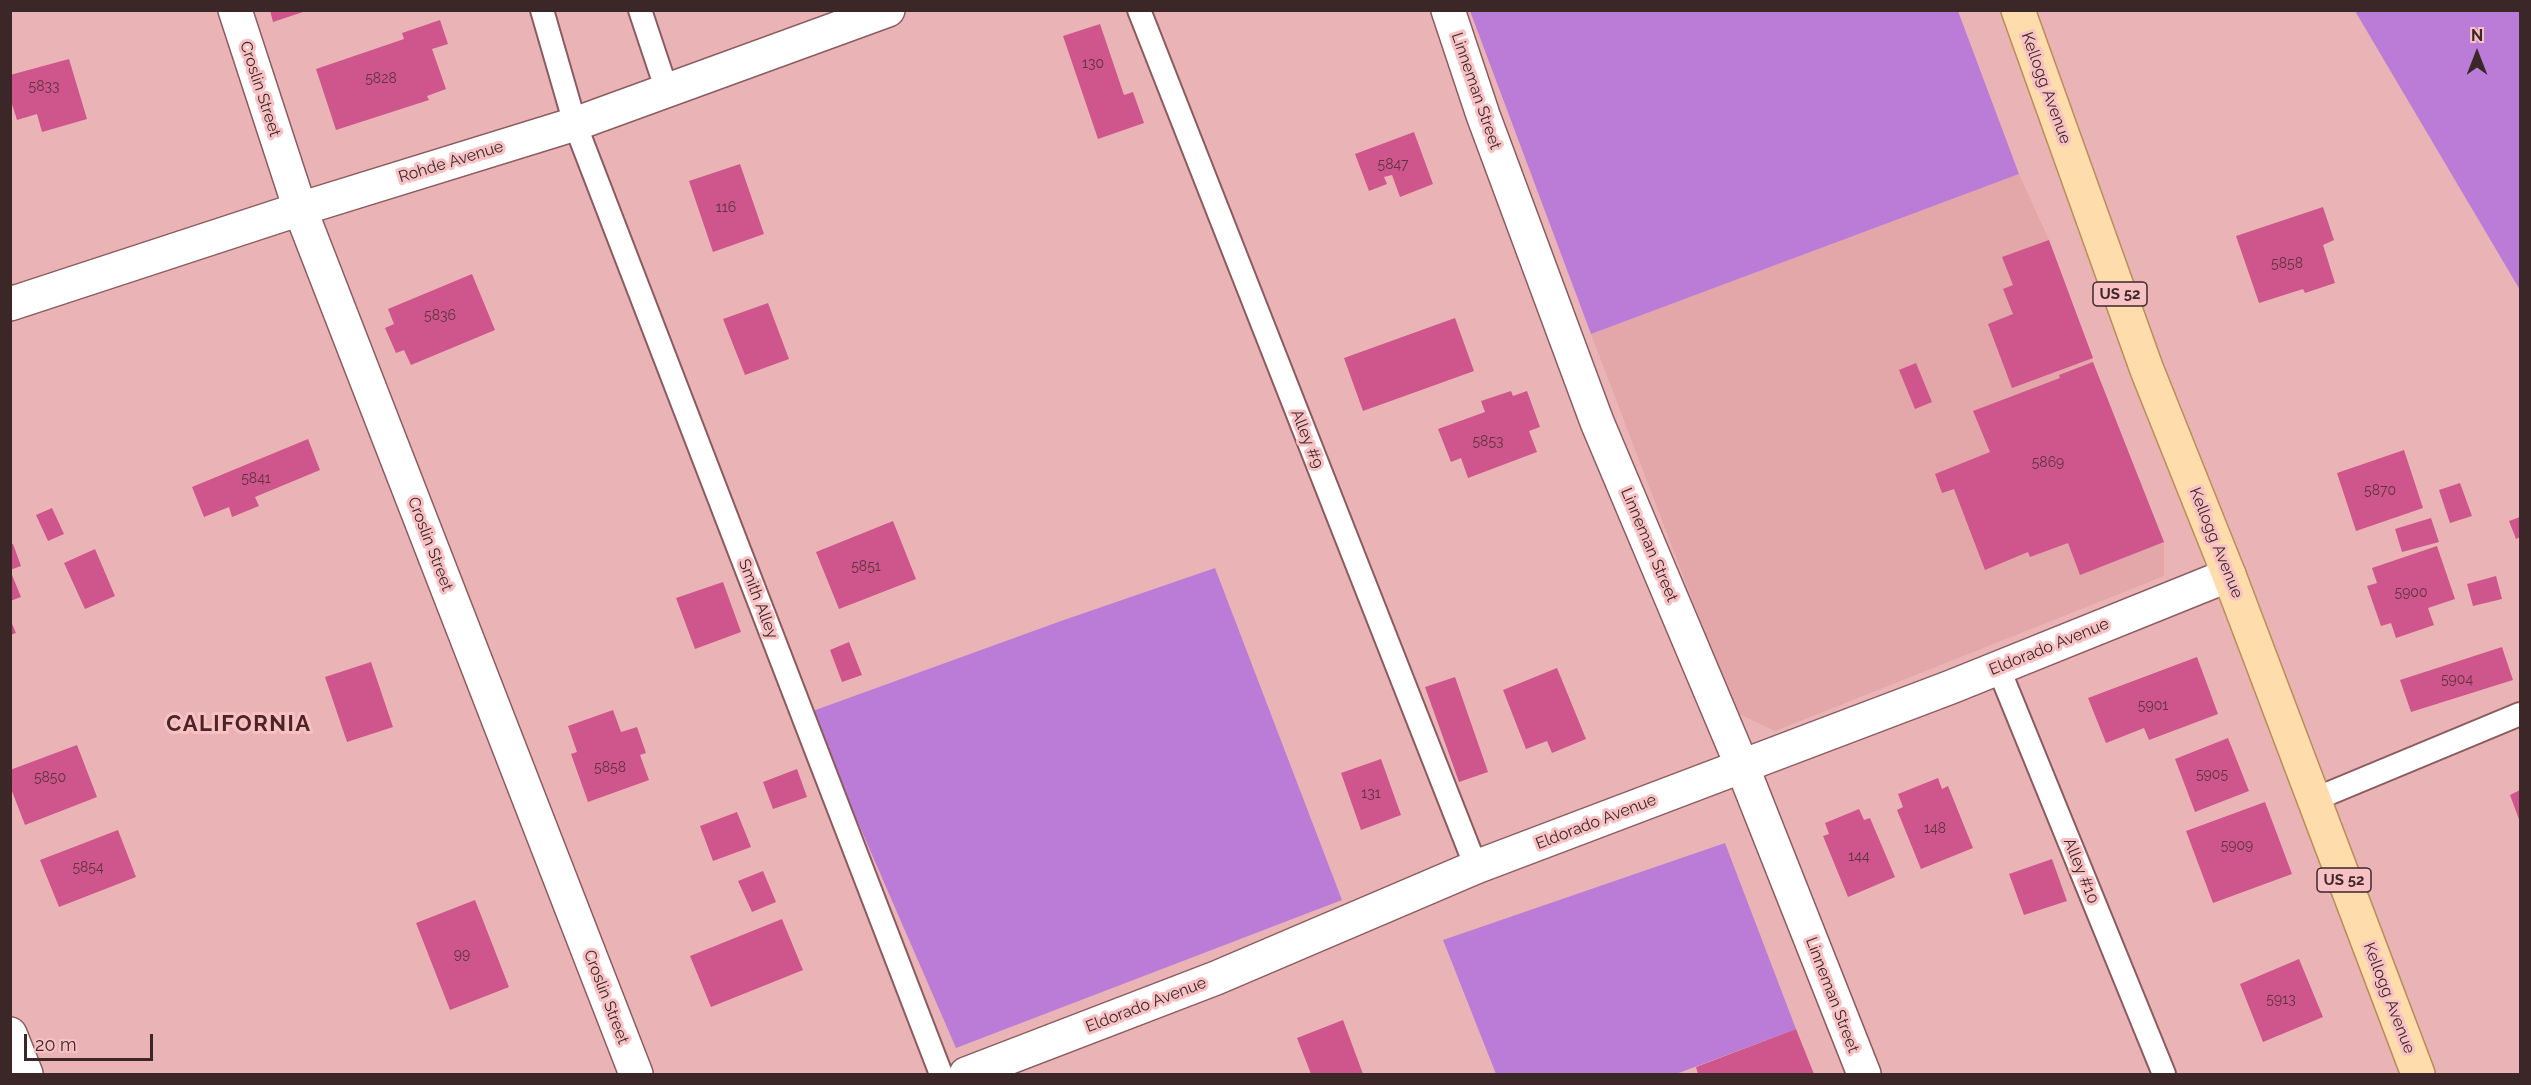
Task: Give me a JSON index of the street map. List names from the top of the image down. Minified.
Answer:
{"streets":{"main road":["Kellogg Avenue","US 52"],"street":["Croslin Street","Linneman Street","Rohde Avenue","Eldorado Avenue"],"lane":["Alley #9","Smith Alley","Alley #10"]},"crossings":[["Kellogg Avenue","Eldorado Avenue"],["Croslin Street","Rohde Avenue"],["Linneman Street","Eldorado Avenue"],["Rohde Avenue","Smith Alley"],["Alley #9","Eldorado Avenue"],["Eldorado Avenue","Alley #10"]],"districts":["CALIFORNIA"],"house_numbers":["130","5828","5833","5847","116","5858","5836","5853","5869","5841","5870","5851","5900","5904","5901","5858","5905","5850","131","148","5909","144","5854","99","5913"],"scale_bar":"20 m","north":"top"}
